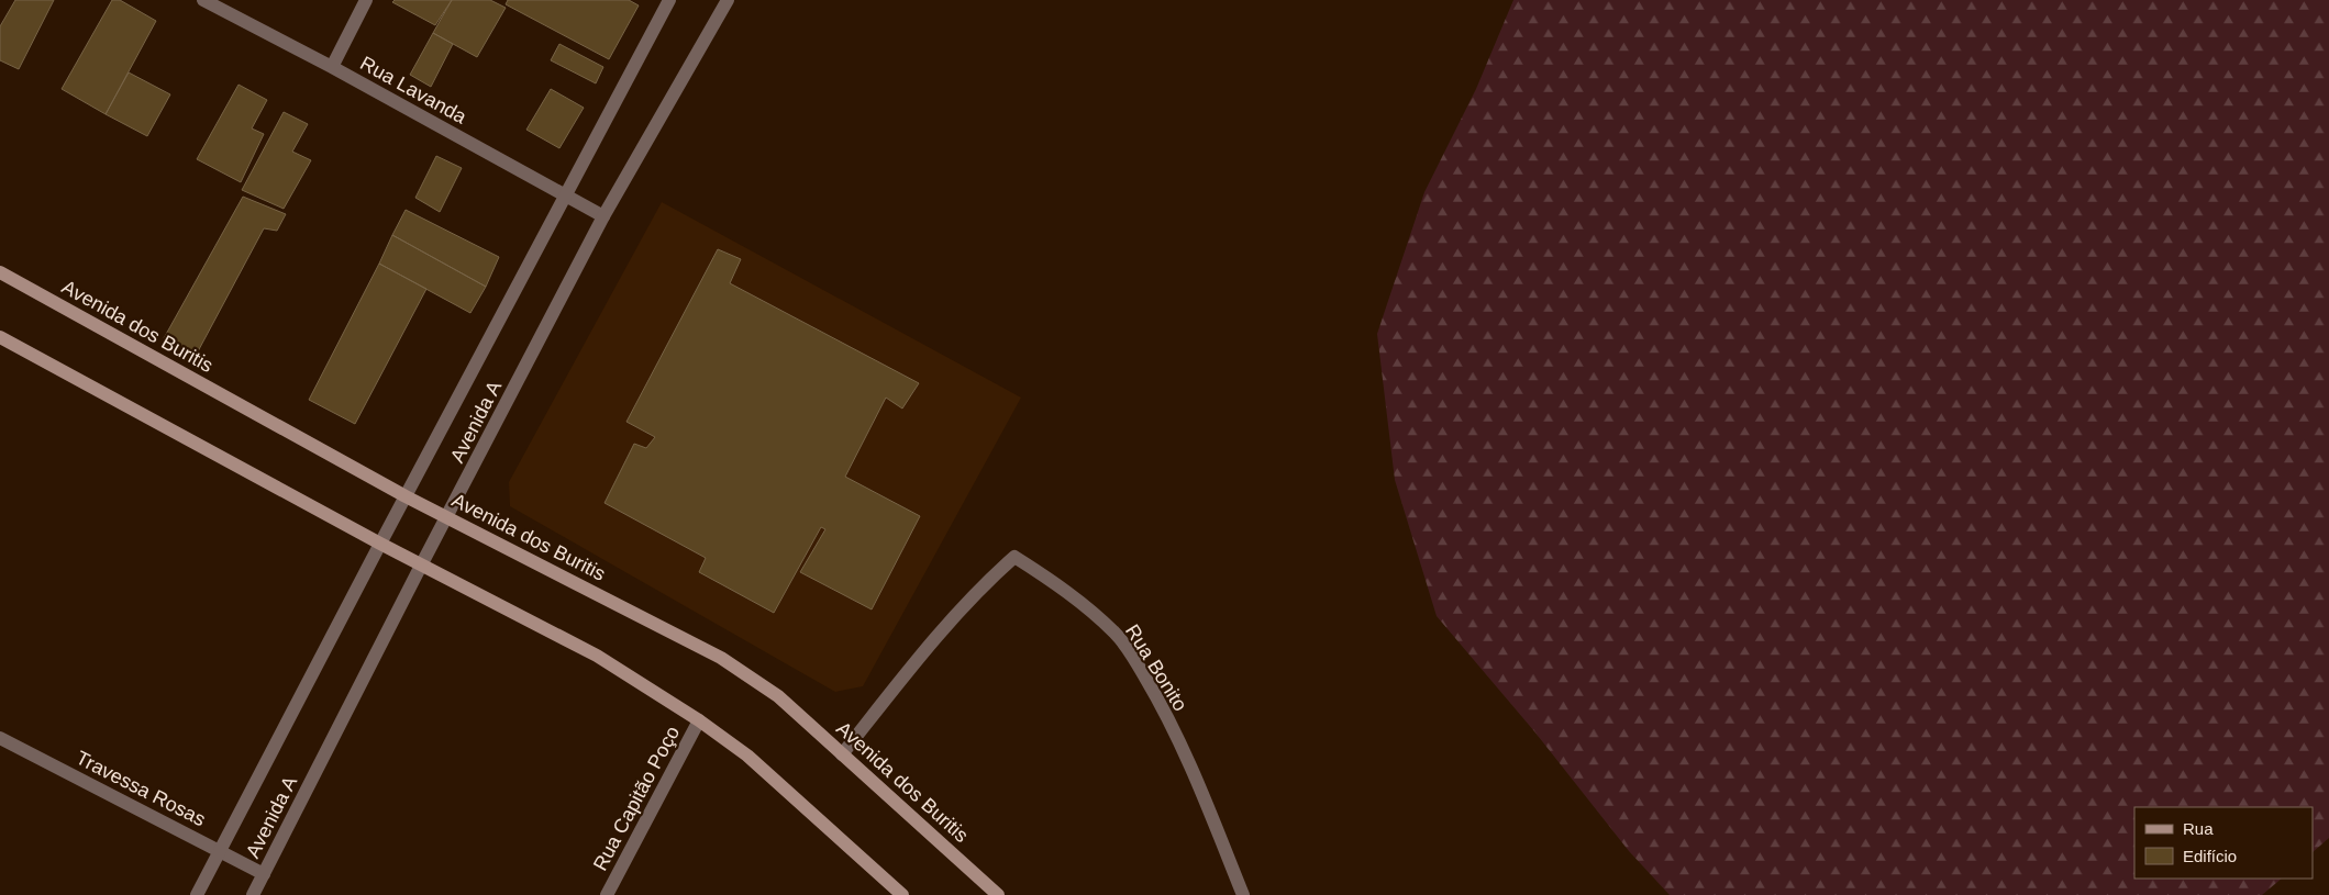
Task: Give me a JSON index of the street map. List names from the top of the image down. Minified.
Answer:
{"streets":{"main road":["Avenida dos Buritis"],"street":["Rua Lavanda","Avenida A","Rua Bonito","Travessa Rosas","Rua Capitão Poço"]},"crossings":[["Rua Lavanda","Avenida A"],["Avenida dos Buritis","Avenida A"],["Avenida dos Buritis","Rua Bonito"],["Avenida A","Travessa Rosas"]],"legend":["Rua","Edifício"]}
